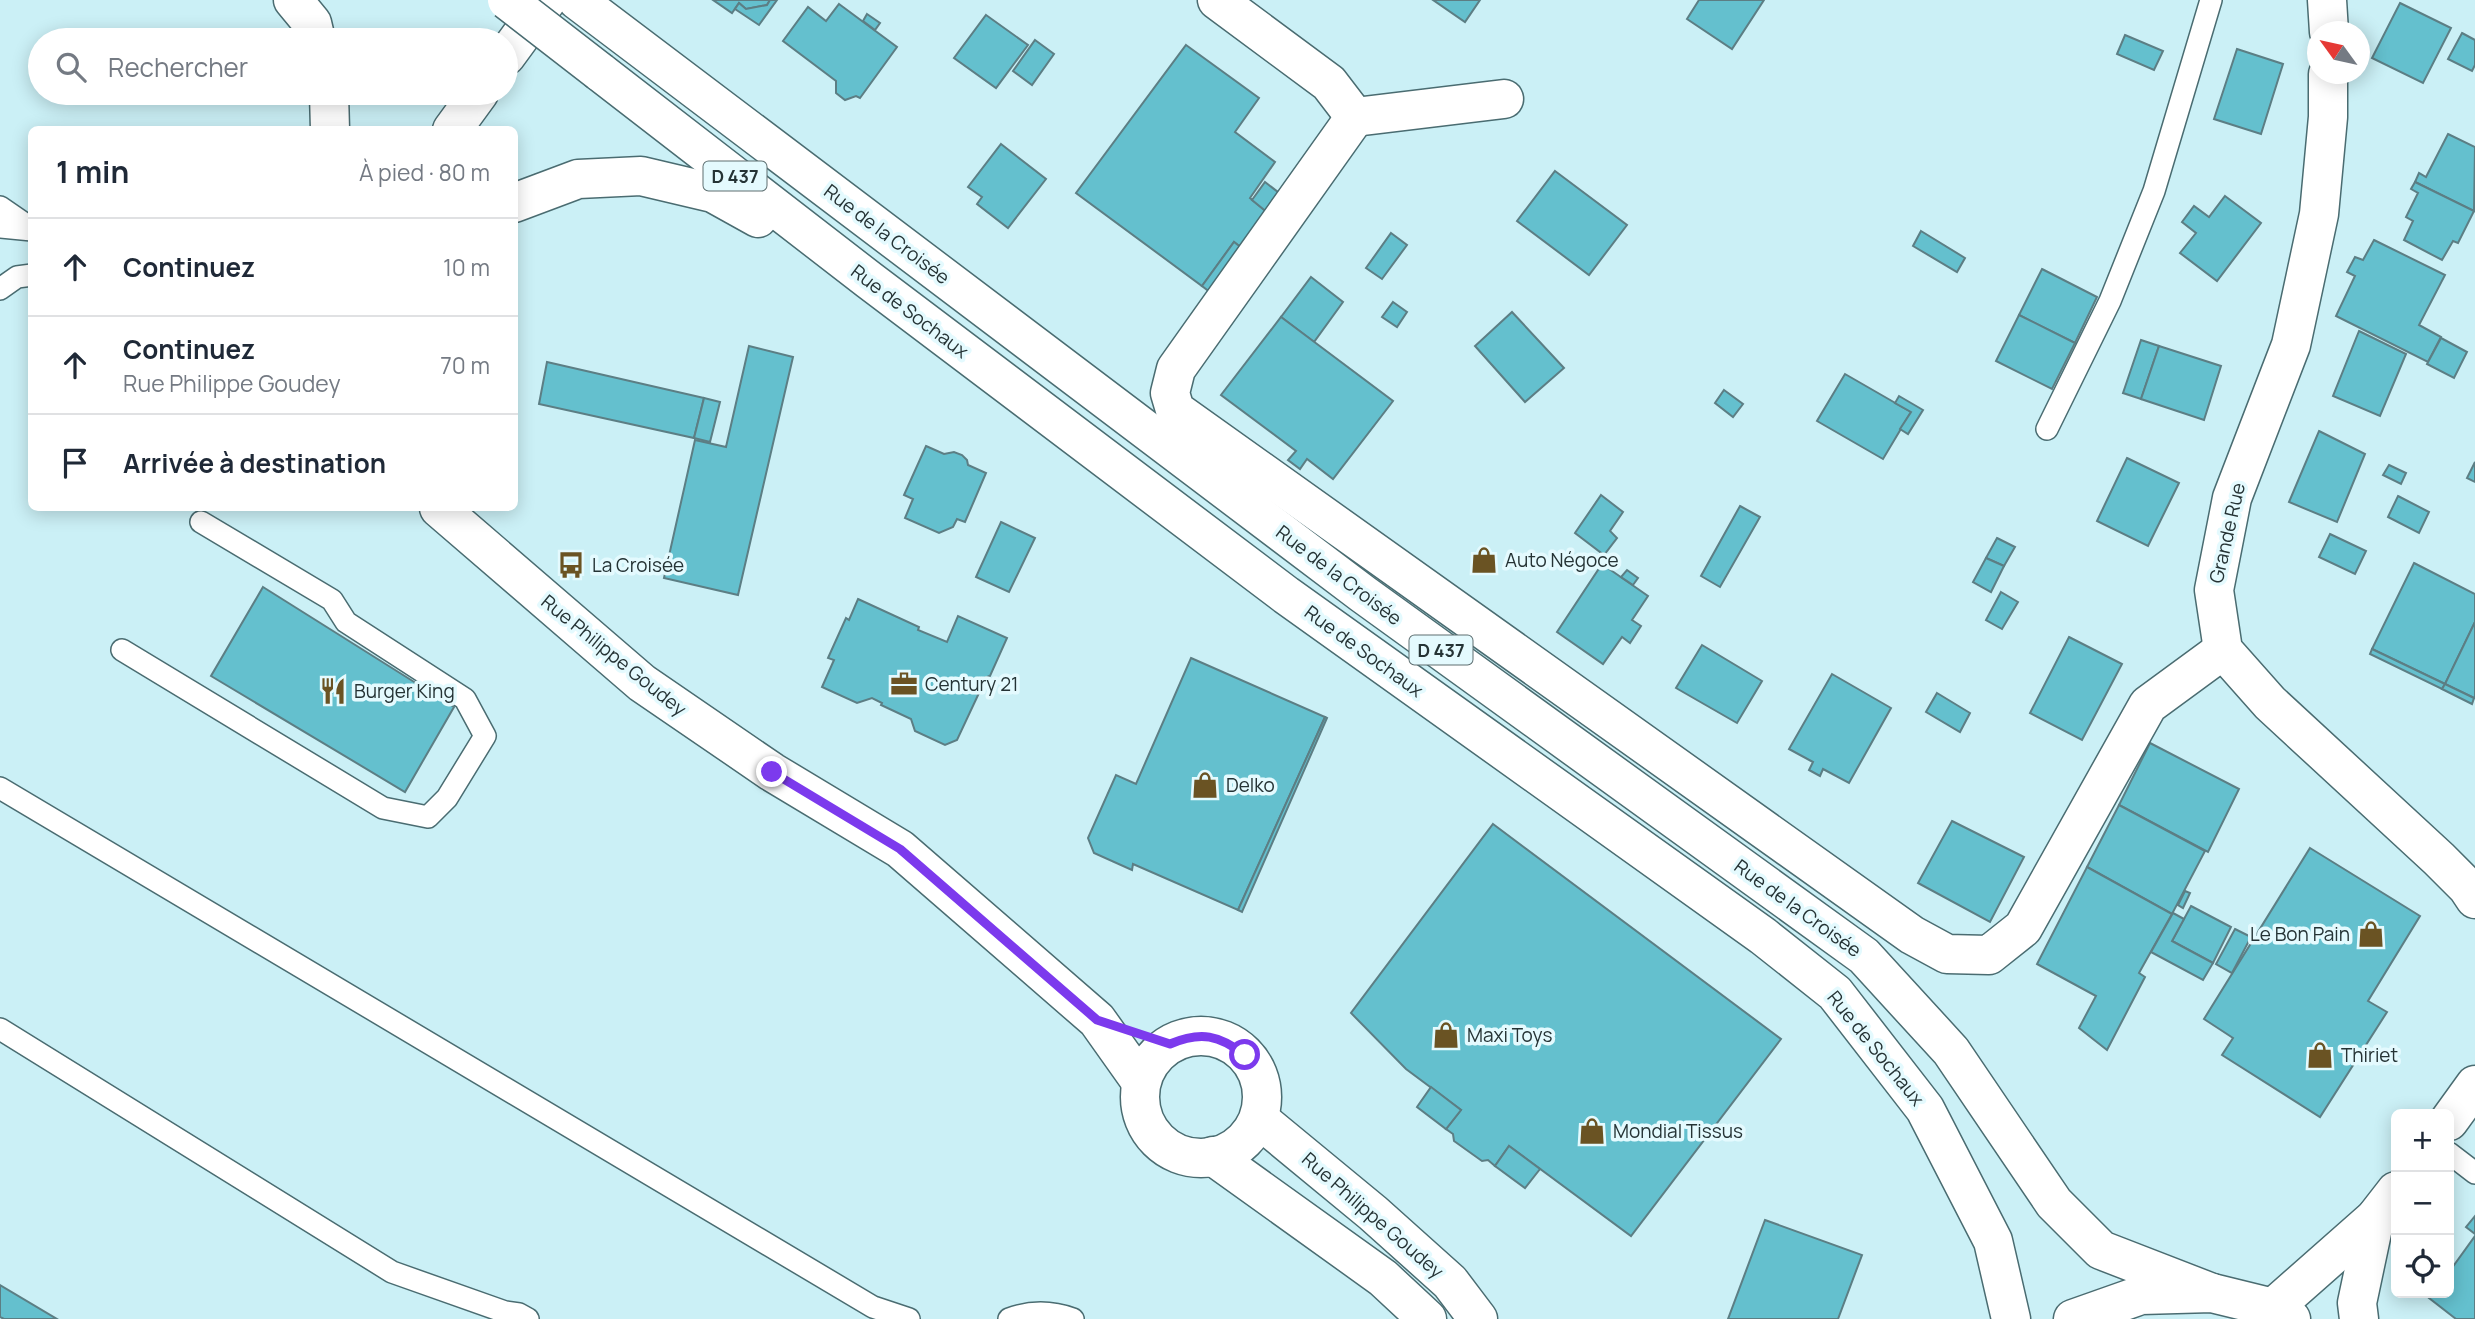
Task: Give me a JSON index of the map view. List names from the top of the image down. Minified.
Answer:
{"streets":{"street":["D 437","Rue de la Croisée","Rue de Sochaux","Grande Rue","Rue Philippe Goudey"]},"places":{"shop":["Auto Négoce","Delko","Le Bon Pain","Maxi Toys","Thiriet","Mondial Tissus"],"bus stop":["La Croisée"],"office":["Century 21"],"restaurant":["Burger King"]},"north":"top left","page":{"search":"Rechercher","heading":["1 min","À pied · 80 m"],"list":[["Continuez","10 m"],["Continuez","Rue Philippe Goudey","70 m"],"Arrivée à destination"],"map_buttons":["+","−"]}}
